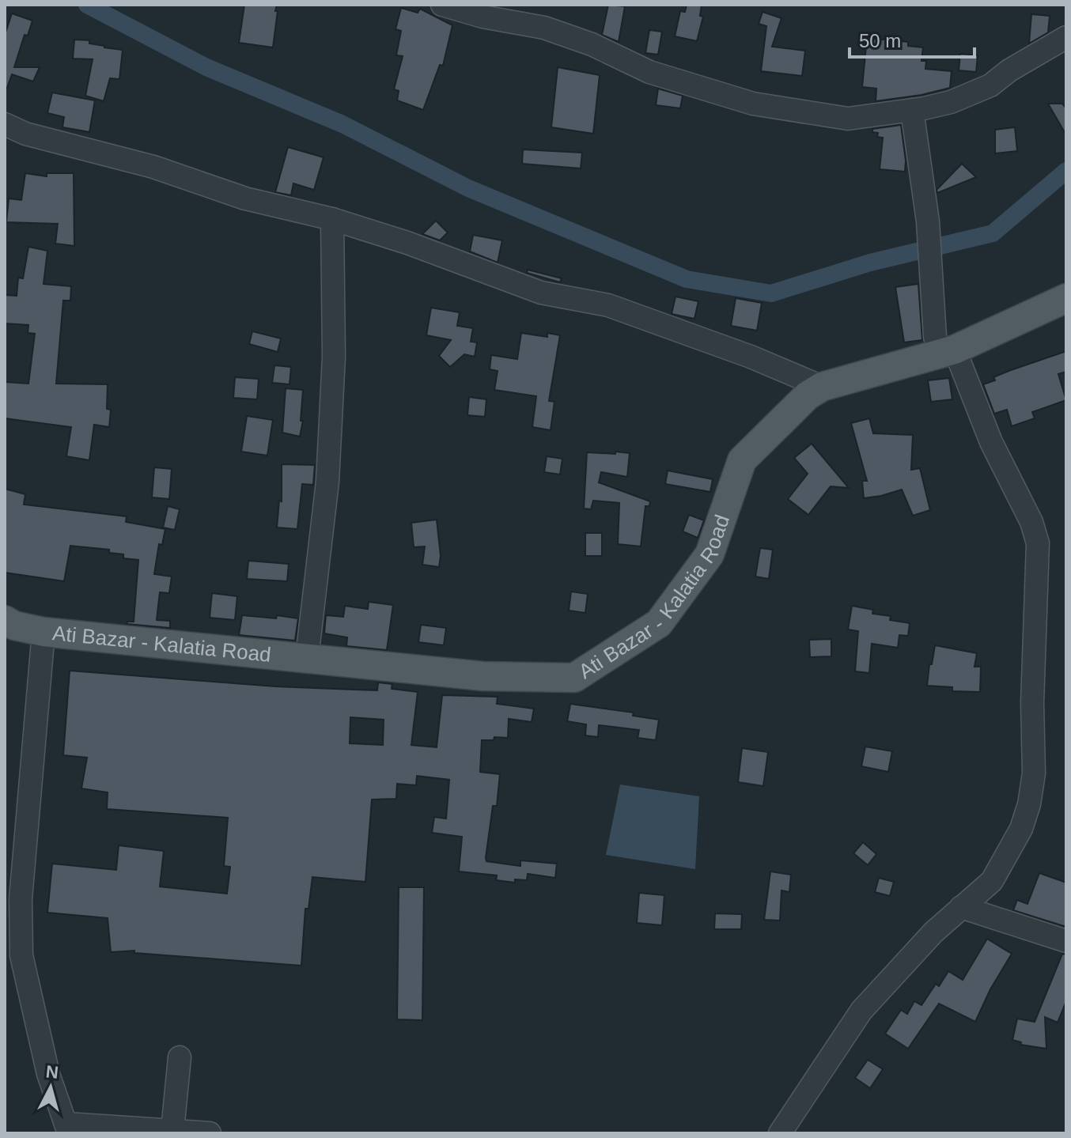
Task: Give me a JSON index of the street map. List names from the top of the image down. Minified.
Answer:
{"streets":{"main road":["Ati Bazar - Kalatia Road"]},"scale_bar":"50 m","north":"top"}
